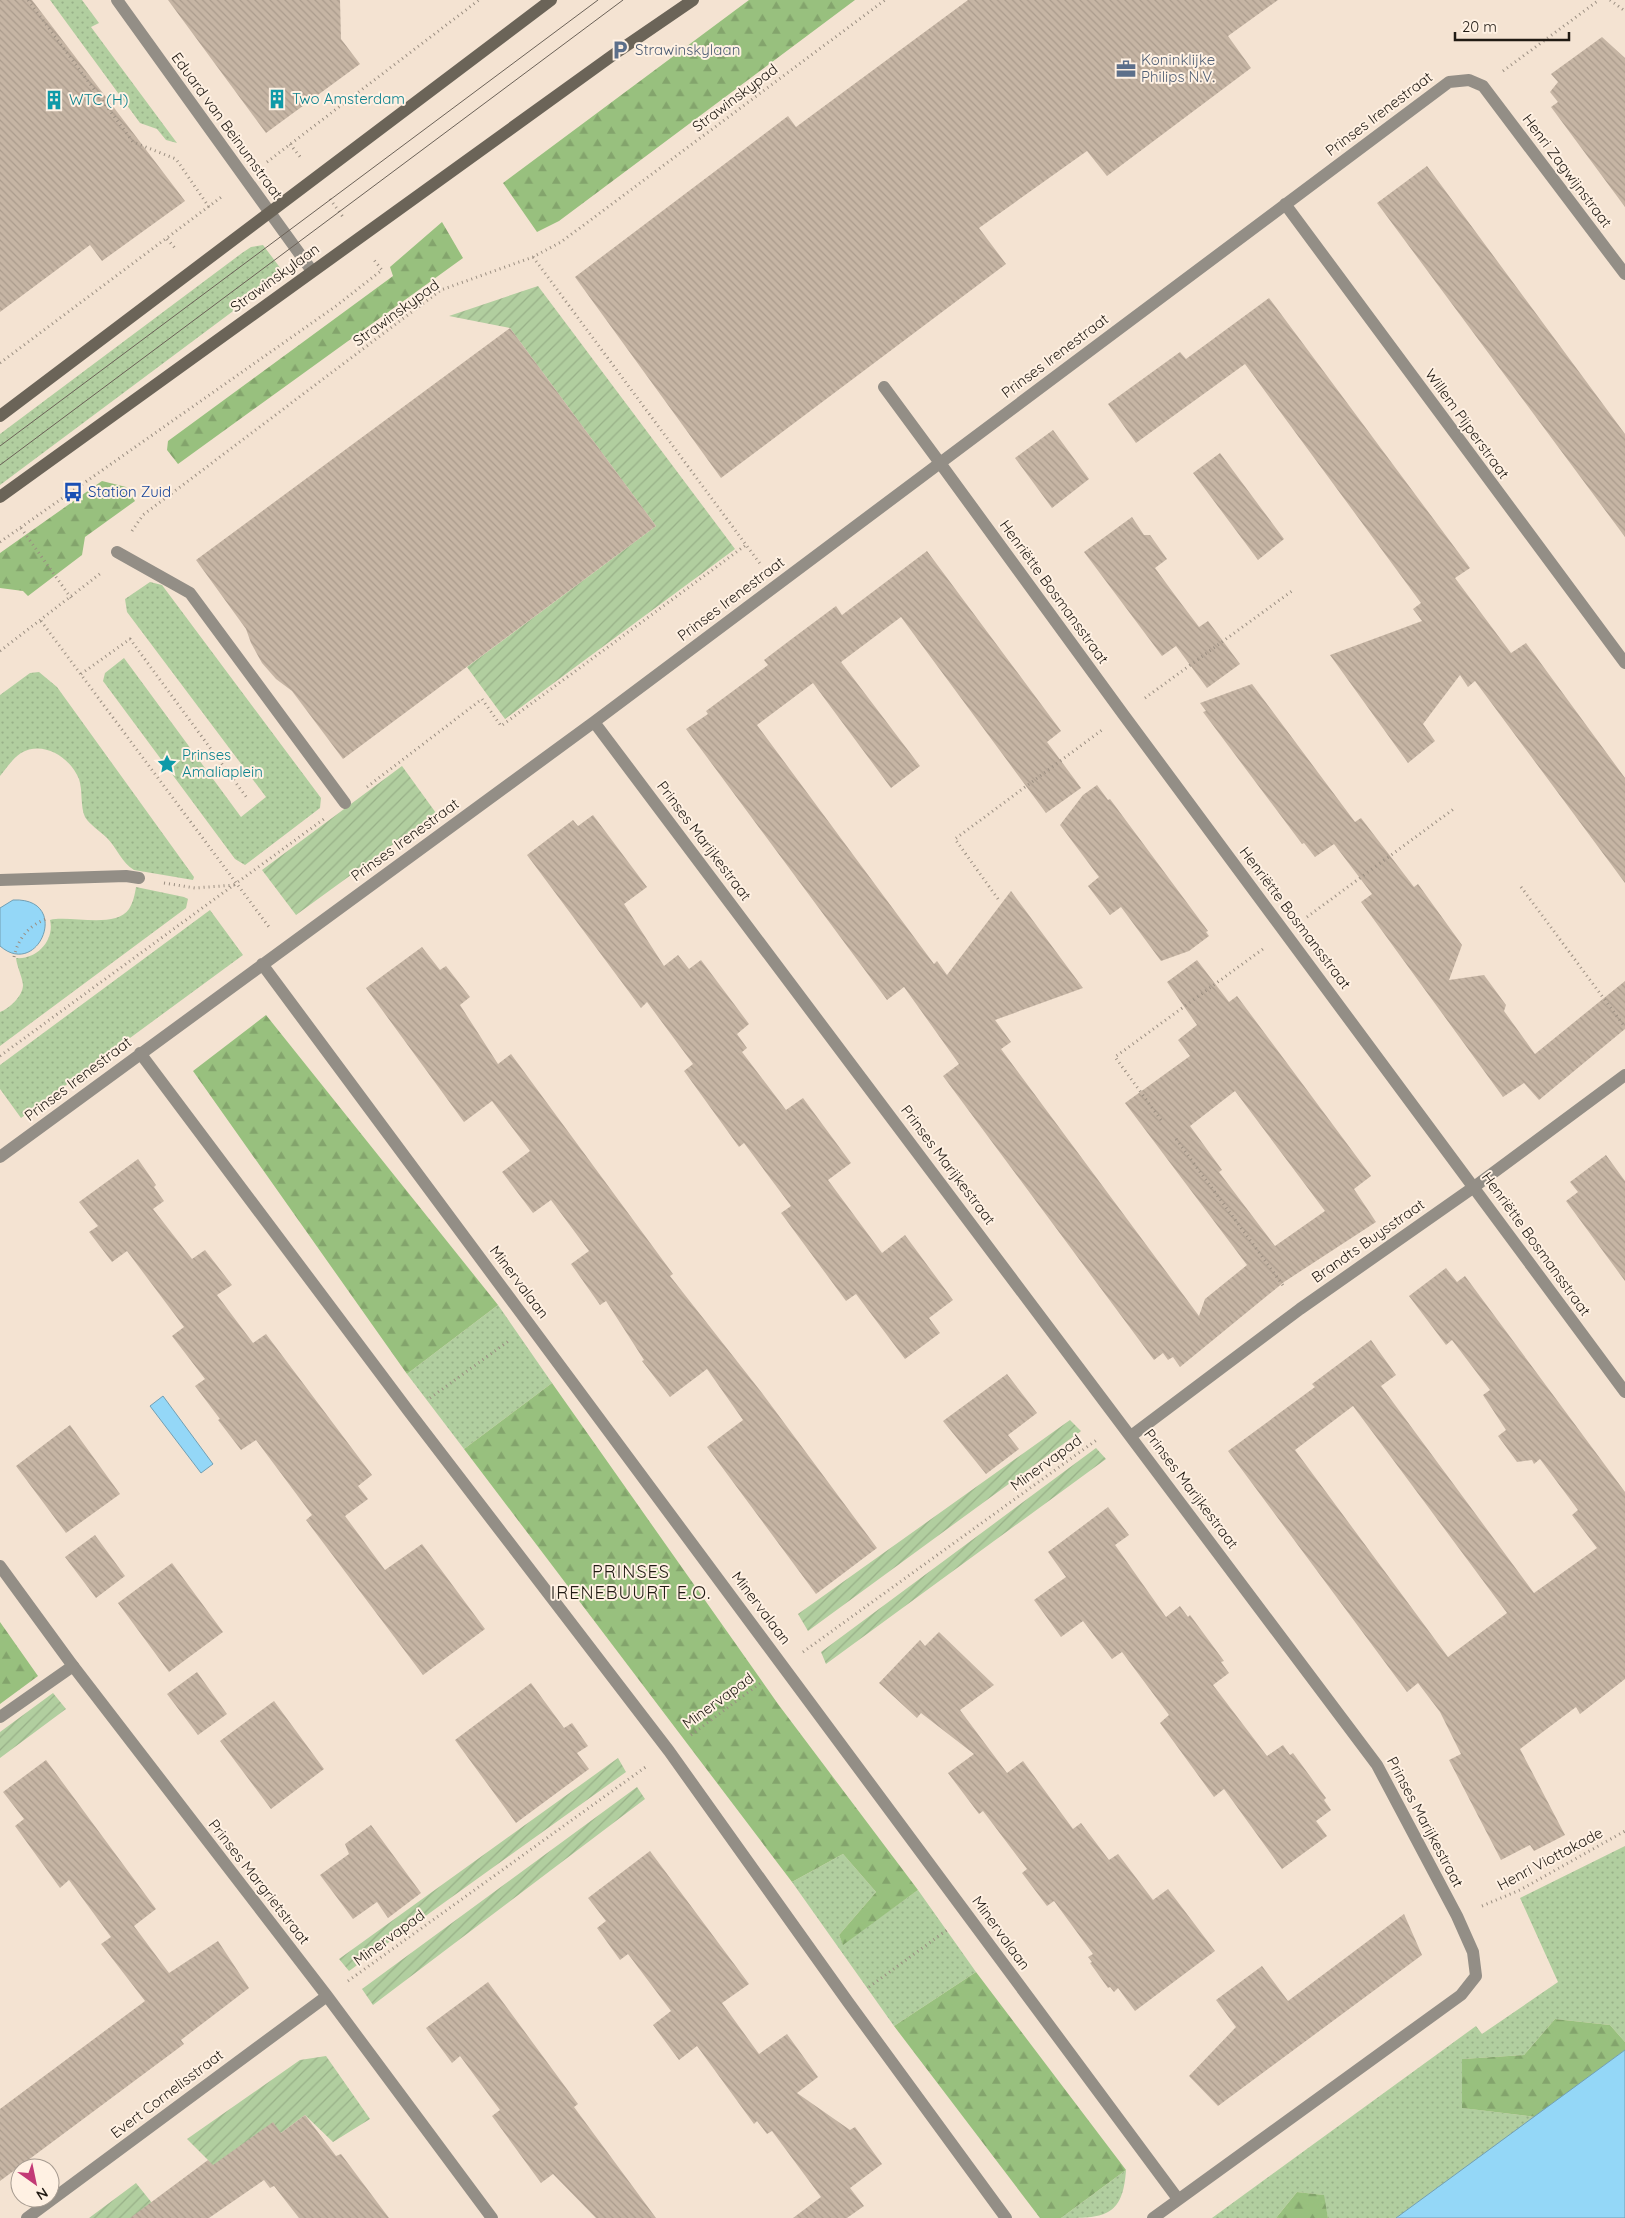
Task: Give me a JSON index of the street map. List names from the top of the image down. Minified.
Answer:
{"streets":{"street":["Prinses Irenestraat","Eduard van Beinumstraat","Henri Zagwijnstraat","Strawinskylaan","Willem Pijperstraat","Henriëtte Bosmansstraat","Prinses Marijkestraat","Brandts Buysstraat","Minervalaan","Prinses Margrietstraat","Evert Cornelisstraat"],"path":["Strawinskypad","Minervapad","Henri Viottakade"]},"crossings":[["Prinses Irenestraat","Henri Zagwijnstraat"],["Prinses Irenestraat","Willem Pijperstraat"],["Prinses Irenestraat","Henriëtte Bosmansstraat"],["Prinses Irenestraat","Prinses Marijkestraat"],["Prinses Irenestraat","Minervalaan"],["Eduard van Beinumstraat","Strawinskylaan"],["Henriëtte Bosmansstraat","Brandts Buysstraat"],["Prinses Marijkestraat","Brandts Buysstraat"],["Prinses Marijkestraat","Minervalaan"],["Prinses Marijkestraat","Minervapad"],["Prinses Marijkestraat","Henri Viottakade"],["Minervalaan","Minervapad"],["Minervapad","Prinses Margrietstraat"],["Minervapad","Evert Cornelisstraat"],["Prinses Margrietstraat","Evert Cornelisstraat"]],"districts":["PRINSES IRENEBUURT E.O."],"places":{"parking":["Strawinskylaan"],"office":["Koninklijke Philips N.V."],"building":["Two Amsterdam","WTC (H)"],"bus stop":["Station Zuid"],"place":["Prinses Amaliaplein"]},"scale_bar":"20 m","north":"bottom right"}
